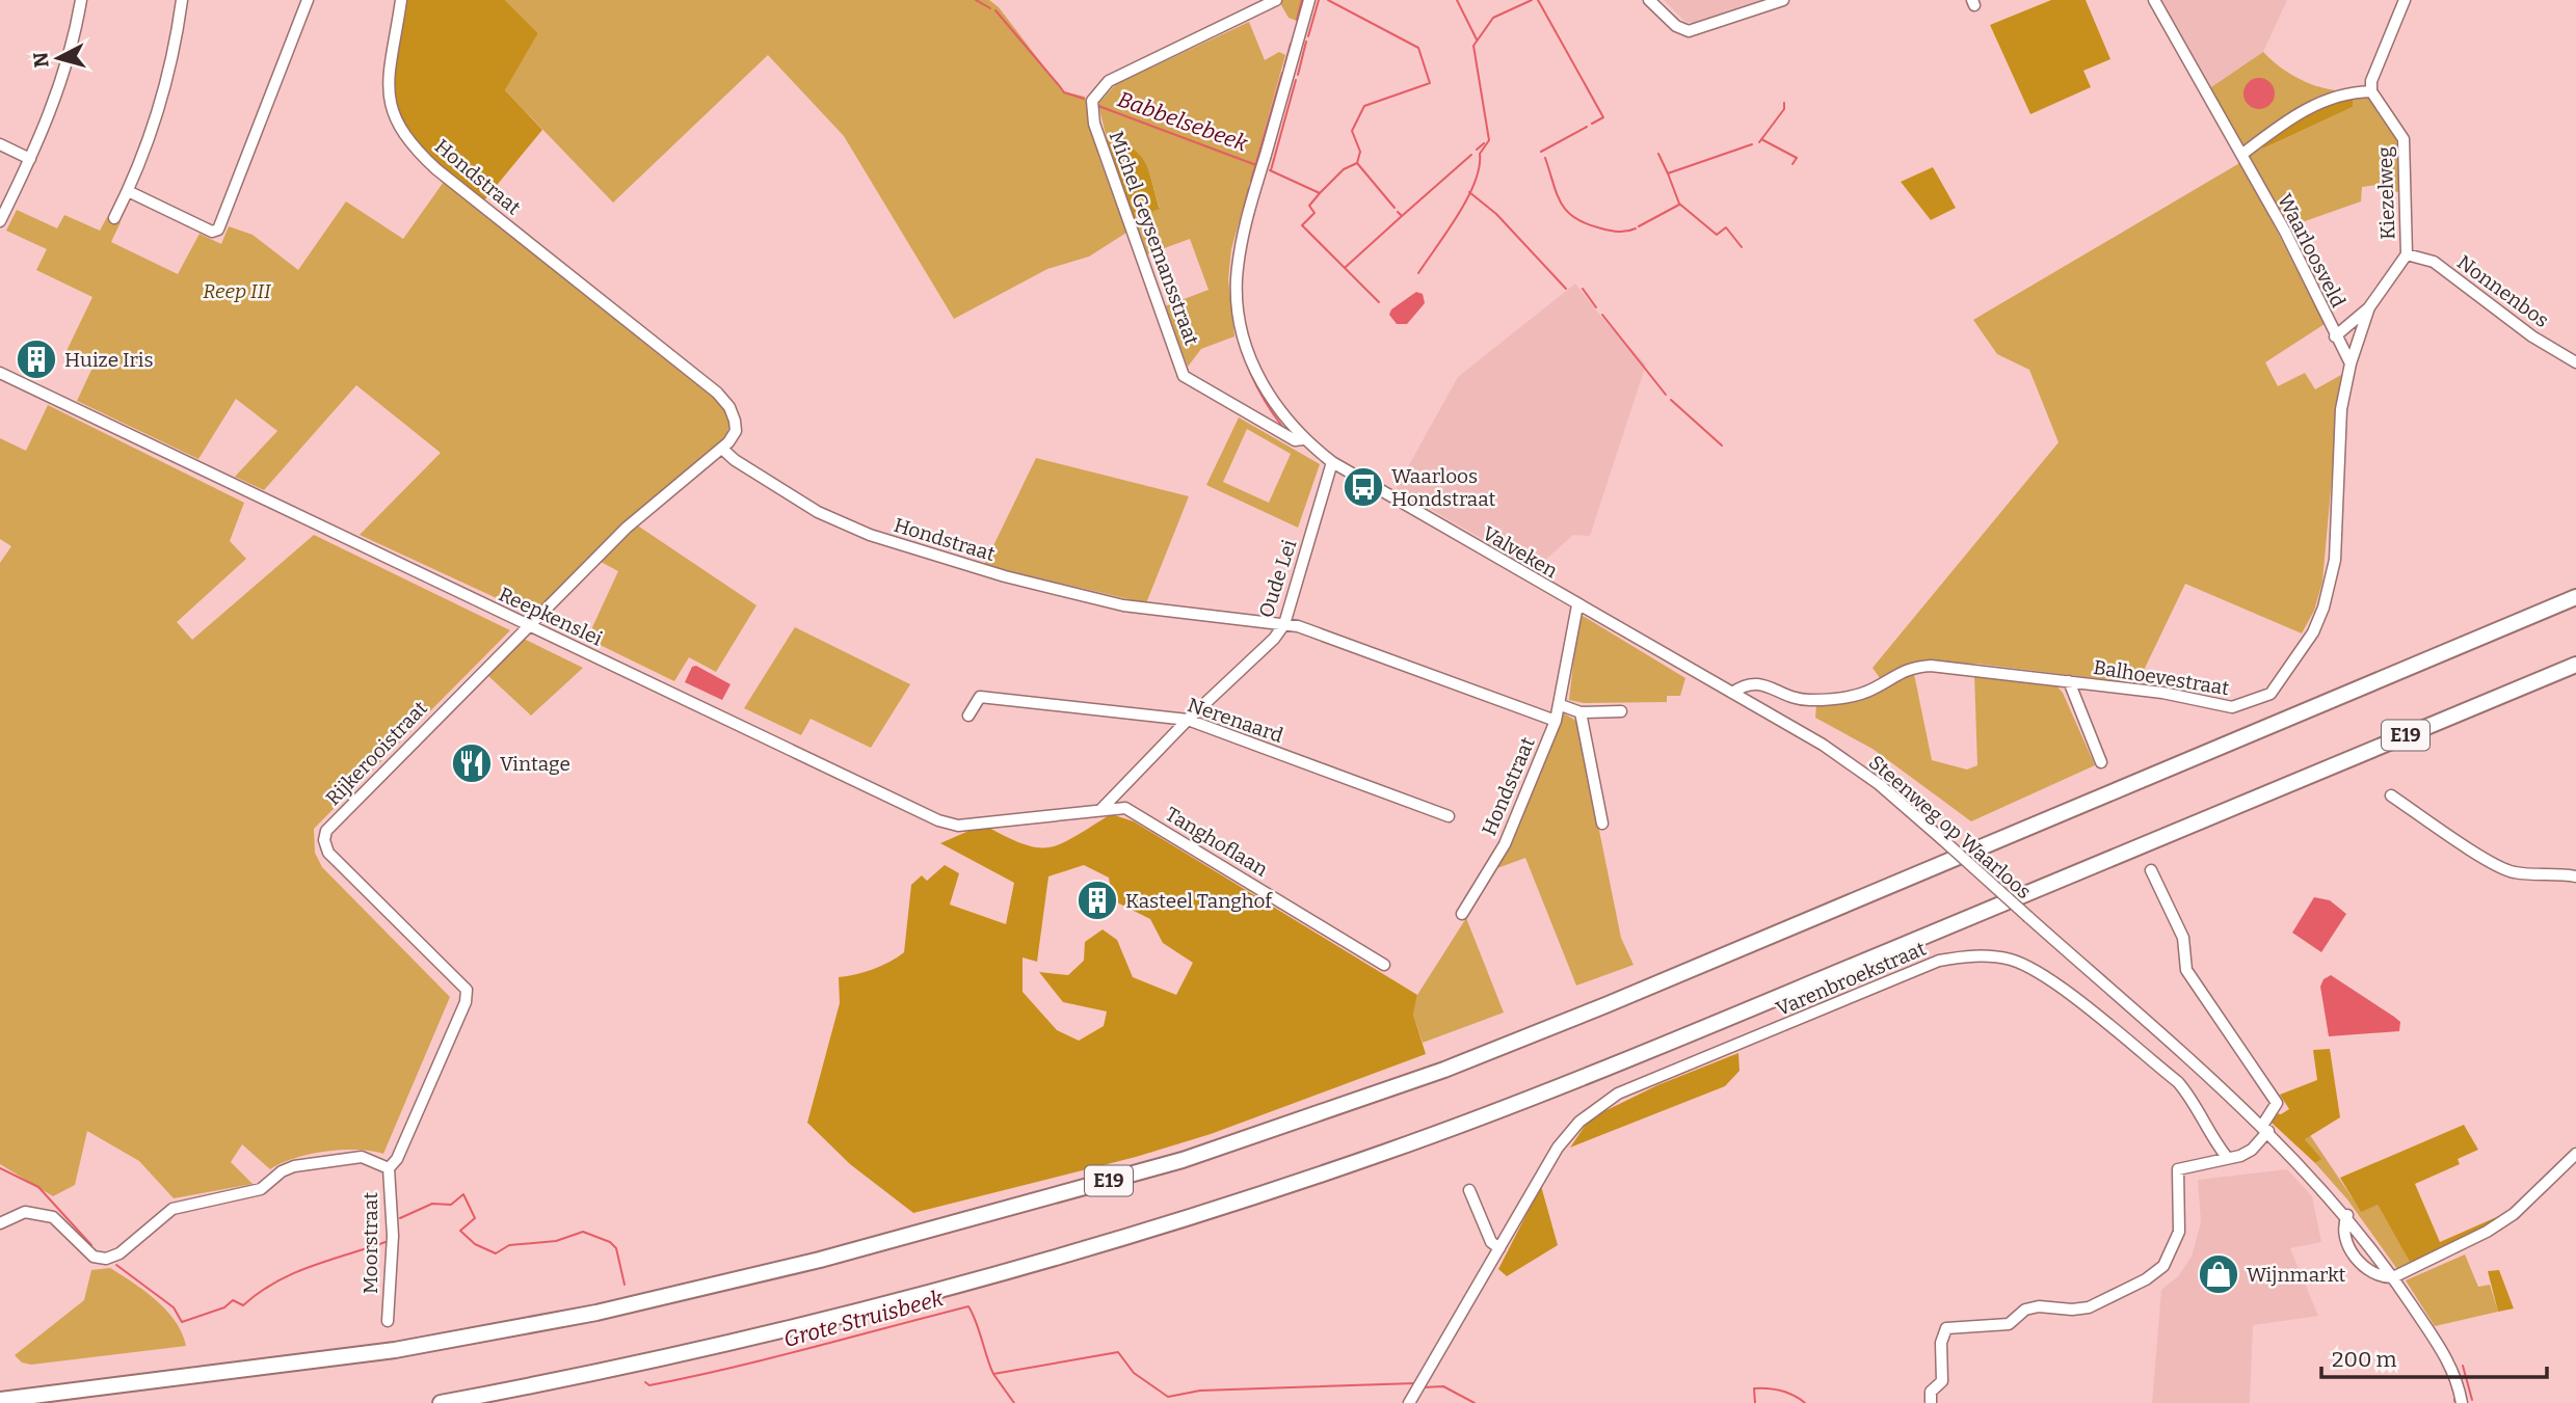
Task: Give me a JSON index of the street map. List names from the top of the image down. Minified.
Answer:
{"streets":{"highway":["E19"],"street":["Hondstraat","Kiezelweg","Michel Geysemansstraat","Waarloosveld","Nonnenbos","Valveken","Oude Lei","Reepkenslei","Balhoevestraat","Nerenaard","Rijkerooistraat","Steenweg op Waarloos","Tanghoflaan","Varenbroekstraat","Moorstraat"]},"crossings":[["Hondstraat","Oude Lei"],["Hondstraat","Rijkerooistraat"],["Kiezelweg","Waarloosveld"],["Kiezelweg","Nonnenbos"],["Kiezelweg","Balhoevestraat"],["Michel Geysemansstraat","Valveken"],["Michel Geysemansstraat","Oude Lei"],["Valveken","Oude Lei"],["Valveken","Steenweg op Waarloos"],["Oude Lei","Reepkenslei"],["Oude Lei","Nerenaard"],["Oude Lei","Tanghoflaan"],["Reepkenslei","Rijkerooistraat"],["Reepkenslei","Tanghoflaan"],["Balhoevestraat","Steenweg op Waarloos"],["Rijkerooistraat","Moorstraat"]],"water":["Babbelsebeek","Grote Struisbeek"],"parks":["Reep III"],"places":{"building":["Huize Iris","Kasteel Tanghof"],"bus stop":["Waarloos Hondstraat"],"restaurant":["Vintage"],"shop":["Wijnmarkt"]},"scale_bar":"200 m","north":"left"}
